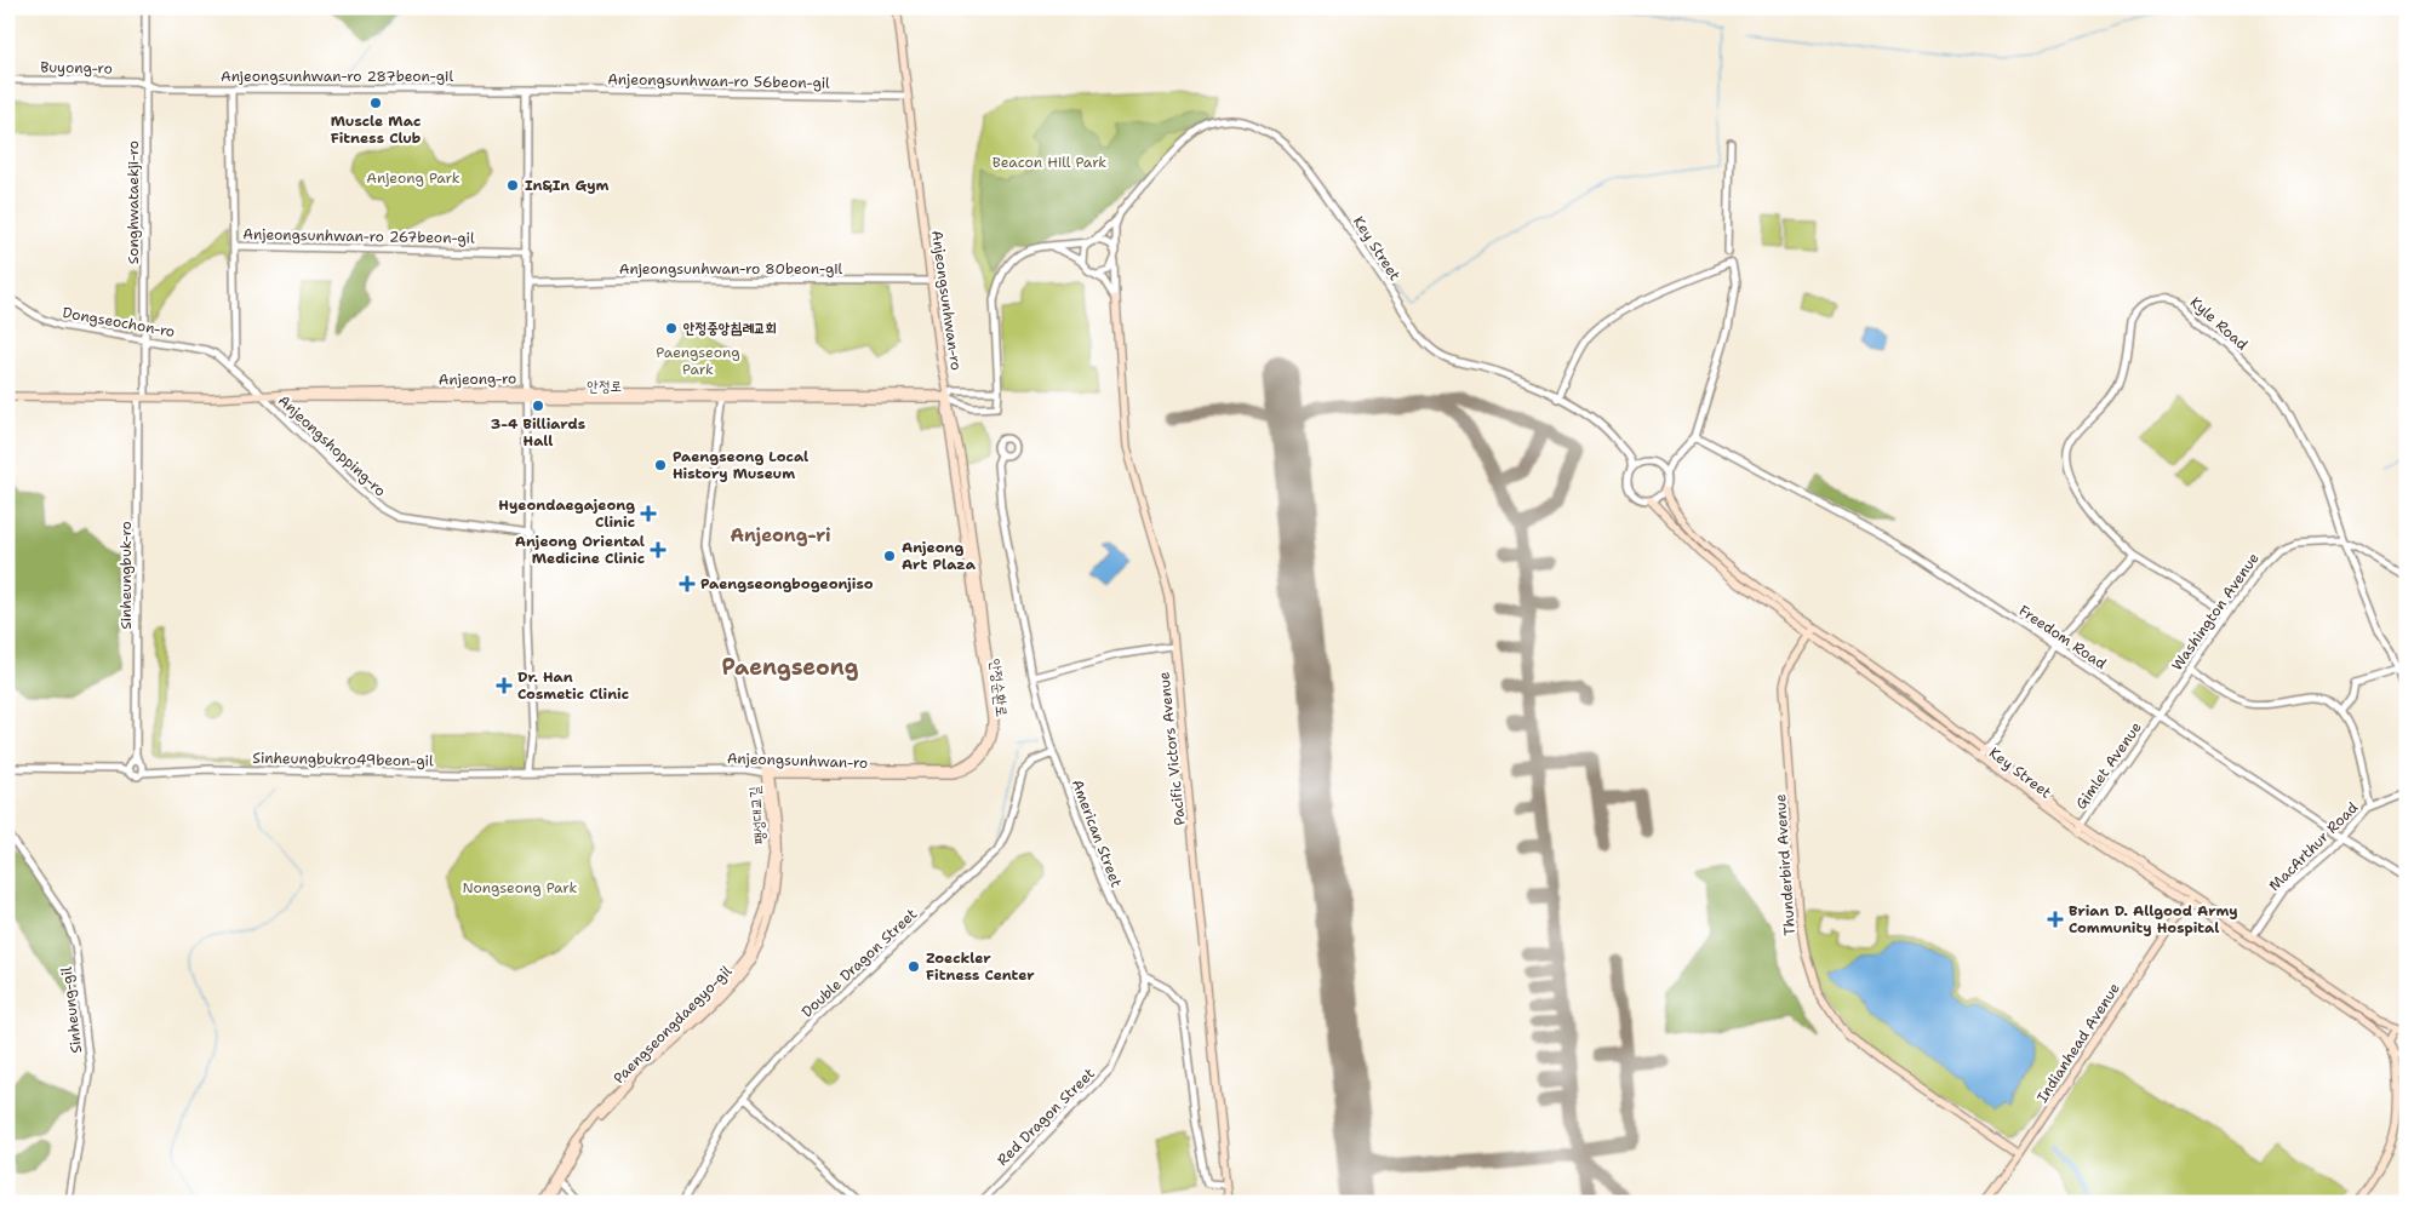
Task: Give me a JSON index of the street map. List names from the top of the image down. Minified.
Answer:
{"streets":{"main road":["Key Street","Anjeongsunhwan-ro","Anjeong-ro","안정순환로","Pacific Victors Avenue","팽성대교길","Thunderbird Avenue","Paengseongdaegyo-gil","Indianhead Avenue"],"street":["Buyong-ro","Anjeongsunhwan-ro 287beon-gil","Anjeongsunhwan-ro 56beon-gil","Songhwataekji-ro","Anjeongsunhwan-ro 267beon-gil","Anjeongsunhwan-ro 80beon-gil","Dongseochon-ro","Kyle Road","Anjeongshopping-ro","Sinheungbuk-ro","Washington Avenue","Freedom Road","Sinheungbukro49beon-gil","Gimlet Avenue","American Street","MacArthur Road","Double Dragon Street","Sinheung-gil","Red Dragon Street"]},"crossings":[["Buyong-ro","Anjeongsunhwan-ro 287beon-gil"],["Buyong-ro","Songhwataekji-ro"],["Anjeongsunhwan-ro 287beon-gil","Anjeongsunhwan-ro 56beon-gil"],["Anjeongsunhwan-ro 287beon-gil","Songhwataekji-ro"],["Anjeongsunhwan-ro 287beon-gil","Anjeongsunhwan-ro 267beon-gil"],["Anjeongsunhwan-ro 56beon-gil","Anjeongsunhwan-ro"],["Songhwataekji-ro","Dongseochon-ro"],["Songhwataekji-ro","Anjeong-ro"],["Songhwataekji-ro","Sinheungbuk-ro"],["Key Street","Gimlet Avenue"],["Key Street","MacArthur Road"],["Key Street","Thunderbird Avenue"],["Key Street","Indianhead Avenue"],["Anjeongsunhwan-ro 80beon-gil","Anjeongsunhwan-ro"],["Anjeongsunhwan-ro","Anjeong-ro"],["Anjeongsunhwan-ro","안정순환로"],["Anjeongsunhwan-ro","Sinheungbukro49beon-gil"],["Anjeongsunhwan-ro","팽성대교길"],["Anjeongsunhwan-ro","Paengseongdaegyo-gil"],["Dongseochon-ro","Anjeong-ro"],["Dongseochon-ro","Anjeongshopping-ro"],["Kyle Road","Washington Avenue"],["Anjeong-ro","Anjeongshopping-ro"],["Anjeong-ro","Sinheungbuk-ro"],["Anjeong-ro","안정순환로"],["Sinheungbuk-ro","Sinheungbukro49beon-gil"],["Washington Avenue","Freedom Road"],["Washington Avenue","Gimlet Avenue"],["Freedom Road","Gimlet Avenue"],["Freedom Road","MacArthur Road"],["안정순환로","팽성대교길"],["안정순환로","Paengseongdaegyo-gil"],["팽성대교길","Paengseongdaegyo-gil"],["American Street","Double Dragon Street"],["American Street","Red Dragon Street"],["Thunderbird Avenue","Indianhead Avenue"]],"districts":["Anjeong-ri","Paengseong"],"parks":["Beacon Hill Park","Anjeong Park","Paengseong Park","Nongseong Park"],"places":{"other":["Muscle Mac Fitness Club","In&In Gym","안정중앙침례교회","3-4 Billiards Hall","Paengseong Local History Museum","Anjeong Art Plaza","Zoeckler Fitness Center"],"health":["Hyeondaegajeong Clinic","Anjeong Oriental Medicine Clinic","Paengseongbogeonjiso","Dr. Han Cosmetic Clinic","Brian D. Allgood Army Community Hospital"]}}
